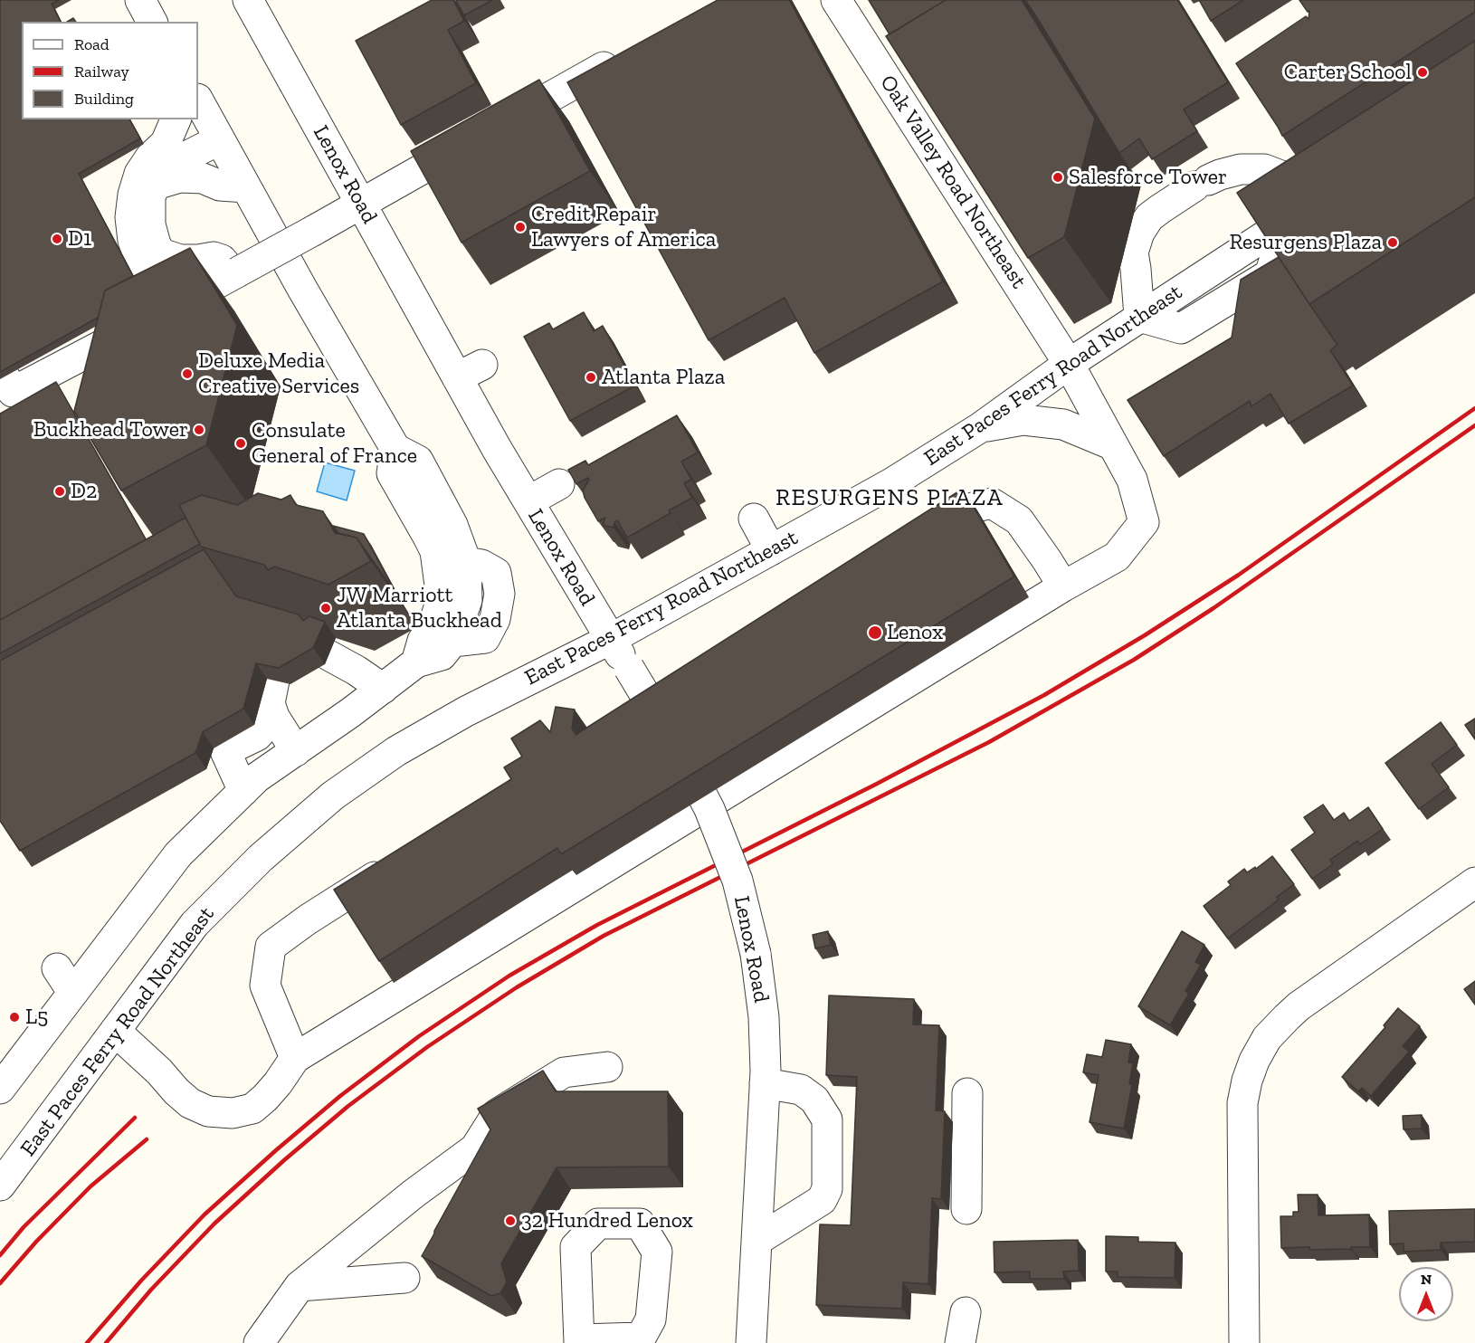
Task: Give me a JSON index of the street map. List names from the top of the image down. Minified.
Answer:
{"streets":{"street":["Lenox Road","Oak Valley Road Northeast","East Paces Ferry Road Northeast"]},"crossings":[["Lenox Road","East Paces Ferry Road Northeast"],["Oak Valley Road Northeast","East Paces Ferry Road Northeast"]],"districts":["RESURGENS PLAZA"],"places":["Carter School","Salesforce Tower","Credit Repair Lawyers of America","D1","Resurgens Plaza","Deluxe Media Creative Services","Atlanta Plaza","Buckhead Tower","Consulate General of France","D2","JW Marriott Atlanta Buckhead","Lenox","L5","32 Hundred Lenox"],"legend":["Road","Railway","Building"],"north":"top"}
